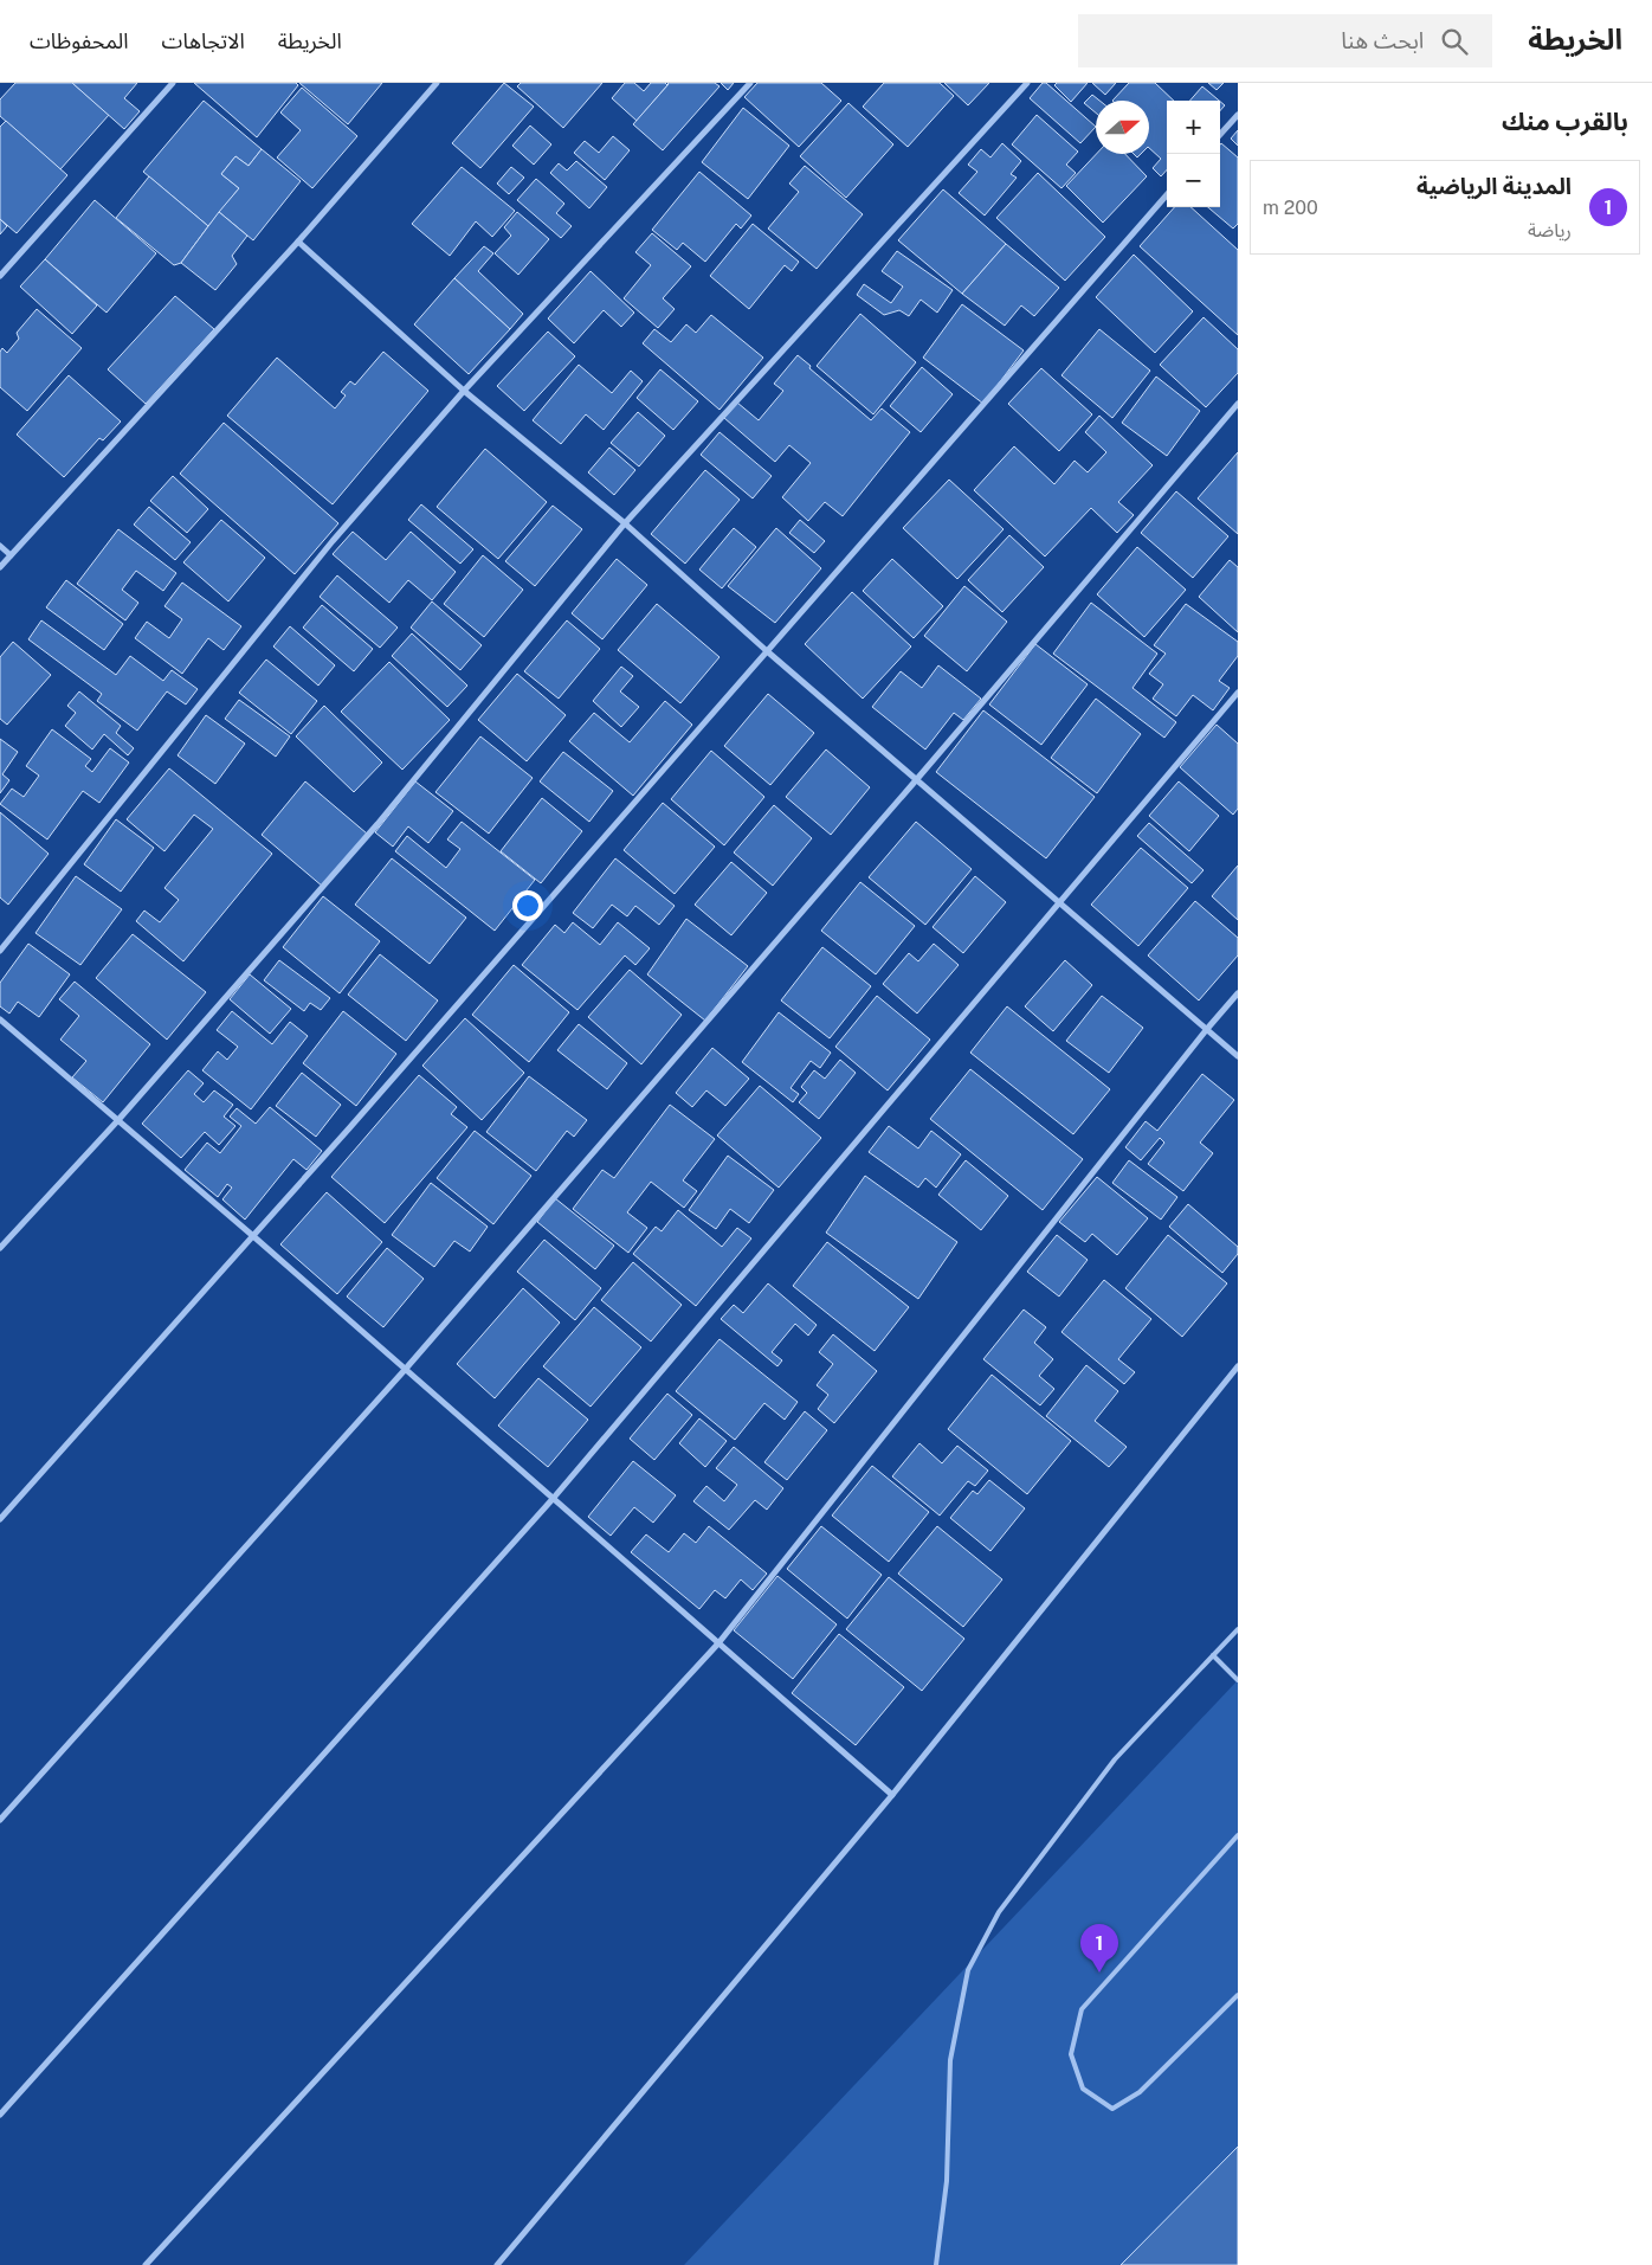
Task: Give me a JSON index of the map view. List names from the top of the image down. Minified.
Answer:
{"north":"right","page":{"header":"الخريطة","search":"ابحث هنا","nav":["الخريطة","الاتجاهات","المحفوظات"],"heading":"بالقرب منك","map_buttons":["+","−"],"list":[{"mark":"1","name":"المدينة الرياضية","note":"رياضة","value":"200 m"}],"pins":"1"}}
